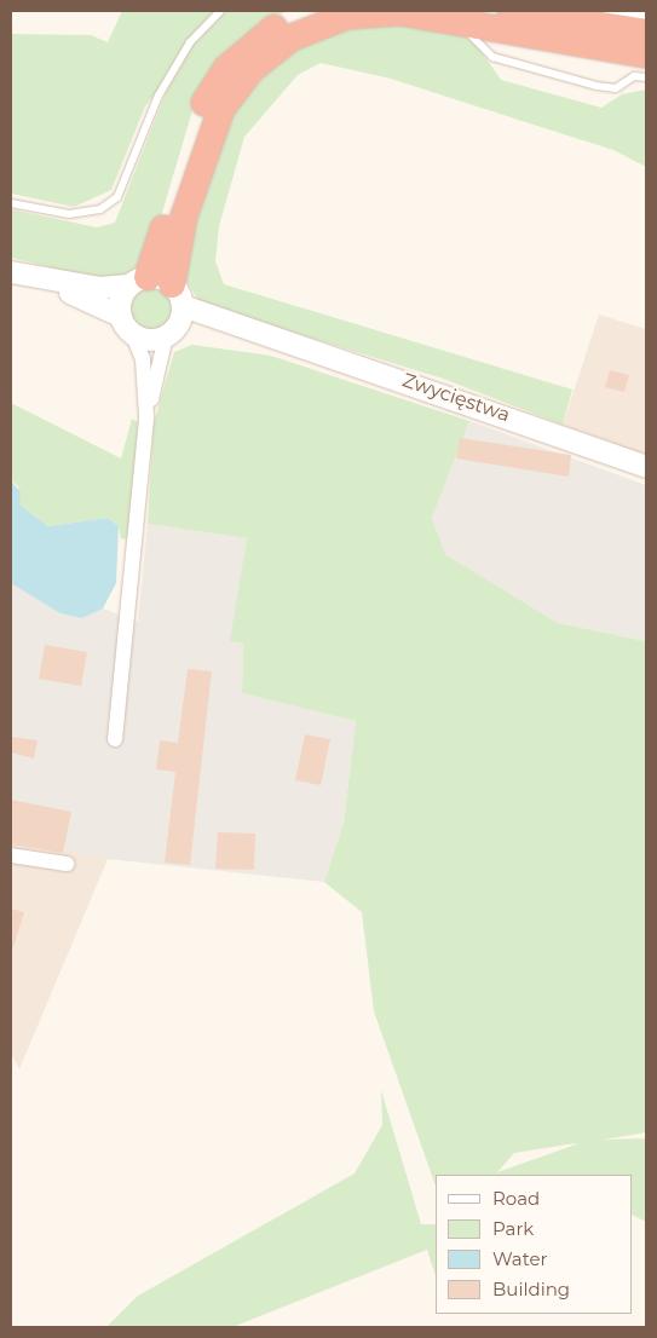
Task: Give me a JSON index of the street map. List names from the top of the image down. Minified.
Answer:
{"streets":{"main road":["Zwycięstwa"]},"legend":["Road","Park","Water","Building"]}
